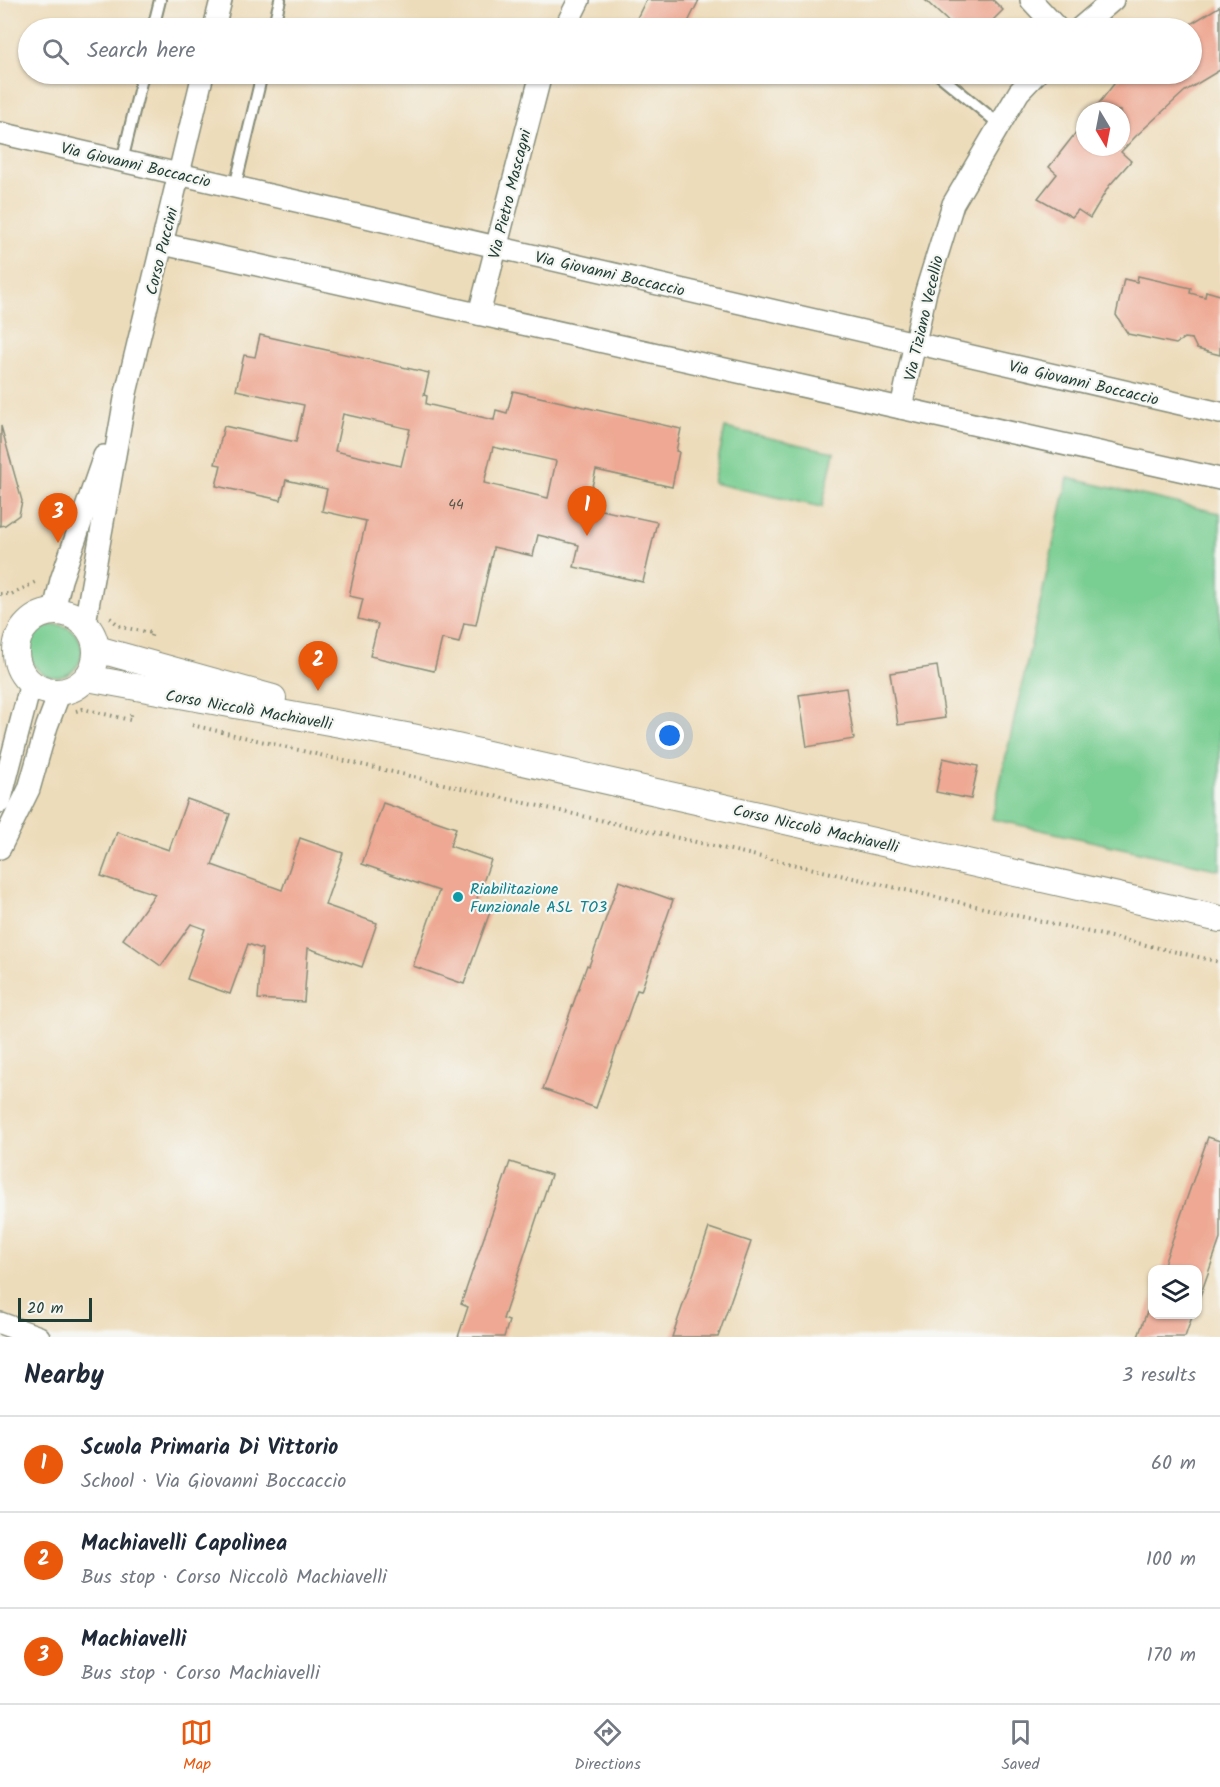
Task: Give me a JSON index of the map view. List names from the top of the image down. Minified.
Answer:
{"streets":{"street":["Via Giovanni Boccaccio","Via Pietro Mascagni","Corso Puccini","Via Tiziano Vecellio","Corso Niccolò Machiavelli"]},"crossings":[["Via Giovanni Boccaccio","Via Pietro Mascagni"],["Via Giovanni Boccaccio","Corso Puccini"],["Via Giovanni Boccaccio","Via Tiziano Vecellio"]],"places":["Riabilitazione Funzionale ASL TO3"],"house_numbers":["44"],"scale_bar":"20 m","north":"bottom","page":{"search":"Search here","pins":["1","3","2"],"scale":"20 m","heading":["Nearby","3 results"],"list":[{"mark":"1","name":"Scuola Primaria Di Vittorio","note":"School · Via Giovanni Boccaccio","value":"60 m"},{"mark":"2","name":"Machiavelli Capolinea","note":"Bus stop · Corso Niccolò Machiavelli","value":"100 m"},{"mark":"3","name":"Machiavelli","note":"Bus stop · Corso Machiavelli","value":"170 m"}],"nav":["Map","Directions","Saved"]}}
